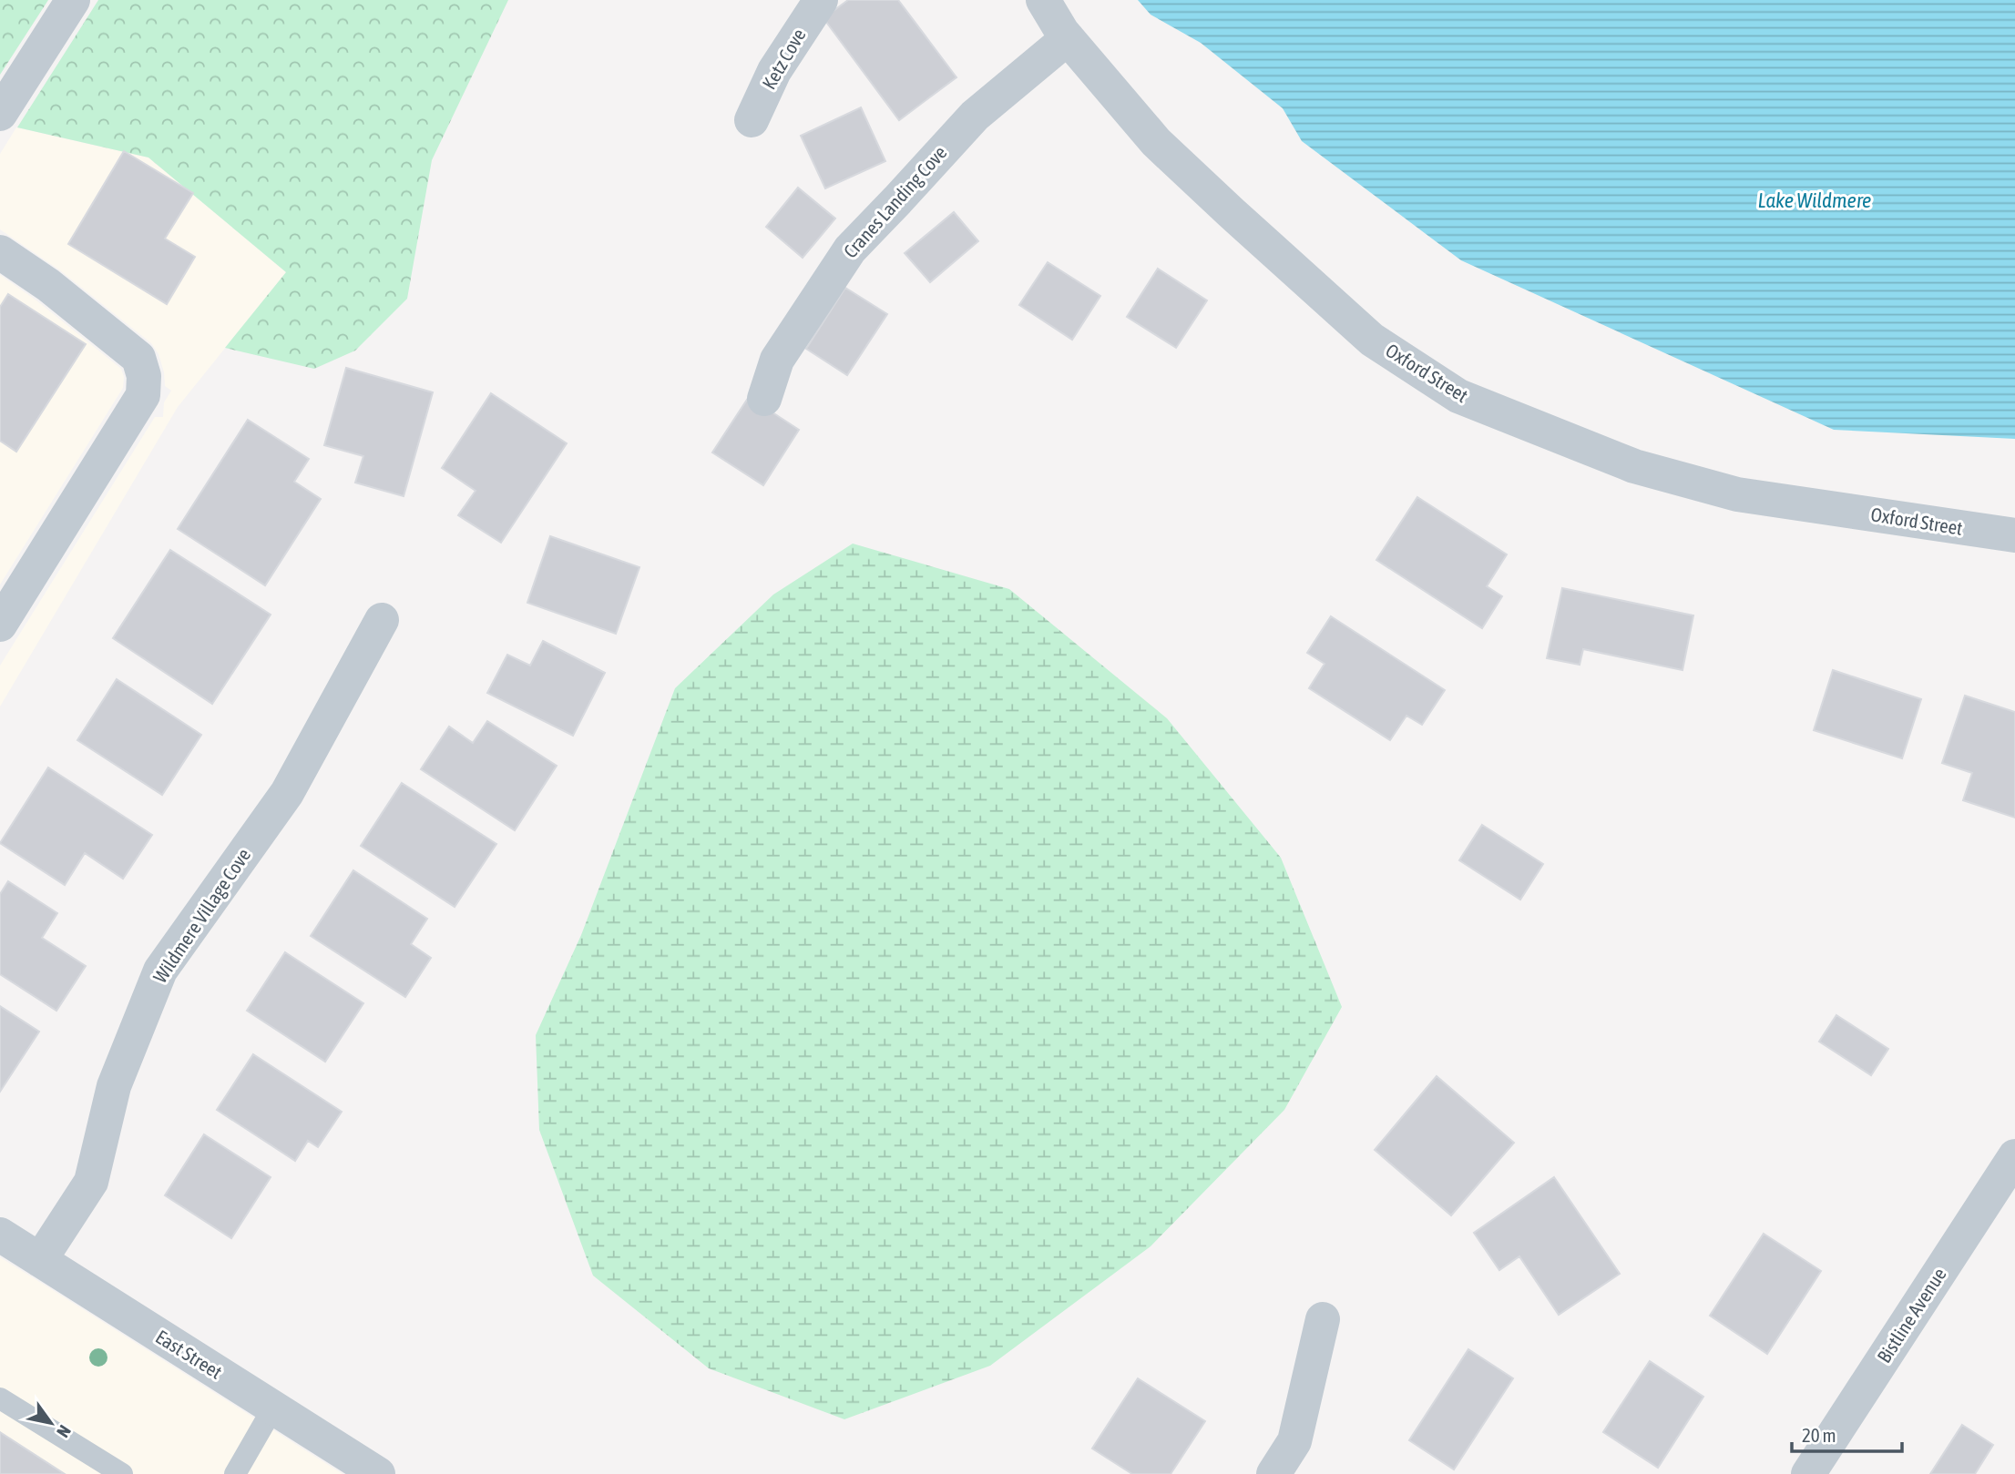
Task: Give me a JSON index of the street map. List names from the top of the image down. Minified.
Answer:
{"streets":{"street":["Ketz Cove","Cranes Landing Cove","Oxford Street","Wildmere Village Cove","Bistline Avenue","East Street"]},"crossings":[["Cranes Landing Cove","Oxford Street"],["Wildmere Village Cove","East Street"]],"water":["Lake Wildmere"],"scale_bar":"20 m","north":"bottom right"}
